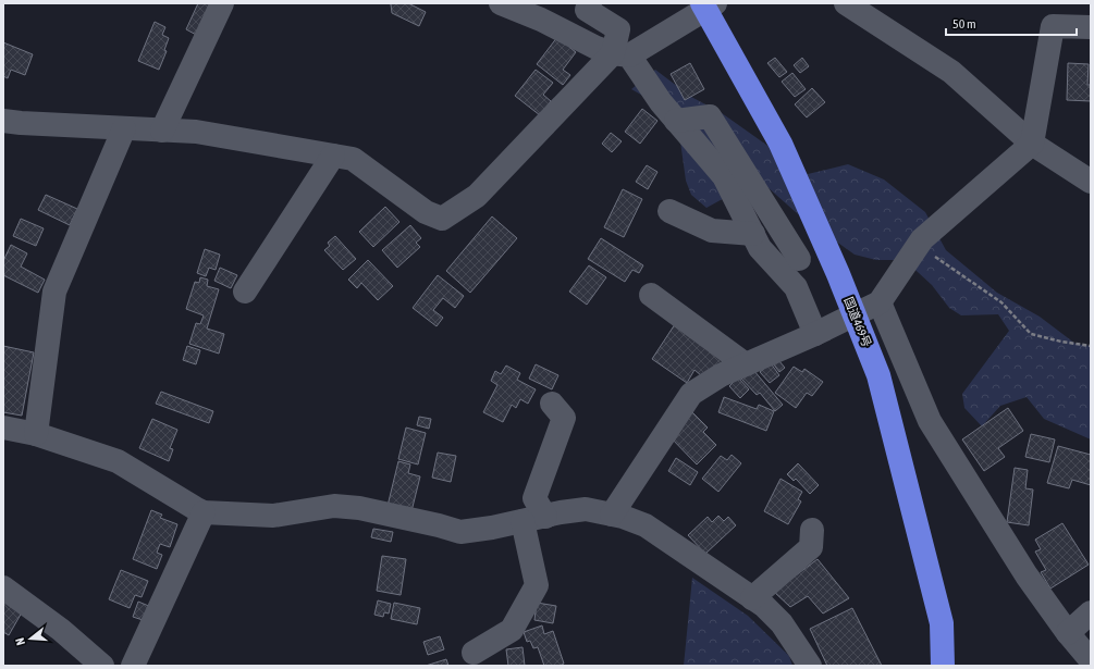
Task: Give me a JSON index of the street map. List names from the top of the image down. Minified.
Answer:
{"streets":{"highway":["国道469号"]},"scale_bar":"50 m","north":"left"}
